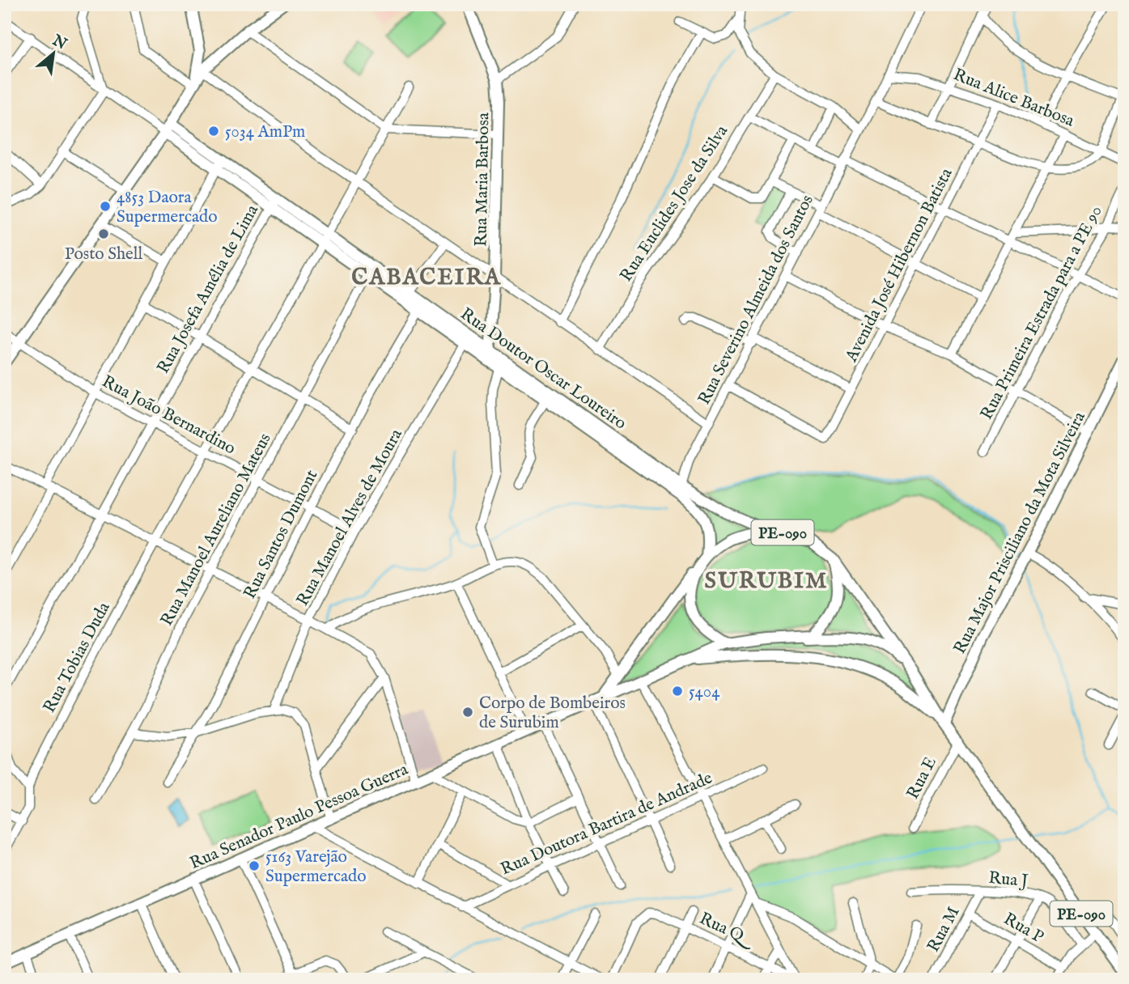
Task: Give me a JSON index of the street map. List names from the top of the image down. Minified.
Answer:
{"streets":{"main road":["Rua Maria Barbosa","Rua Doutor Oscar Loureiro","PE-090","Rua Major Prisciliano da Mota Silveira","Rua Senador Paulo Pessoa Guerra"],"street":["Rua Alice Barbosa","Rua Euclides Jose da Silva","Avenida José Hibernon Batista","Rua Josefa Amélia de Lima","Rua Severino Almeida dos Santos","Rua Primeira Estrada para a PE 90","Rua João Bernardino","Rua Manoel Alves de Moura","Rua Manoel Aureliano Mateus","Rua Santos Dumont","Rua Tobias Duda","Rua E","Rua Doutora Bartira de Andrade","Rua J","Rua Q","Rua P","Rua M"]},"crossings":[["Rua Alice Barbosa","Avenida José Hibernon Batista"],["Rua Alice Barbosa","Rua Severino Almeida dos Santos"],["Rua Maria Barbosa","Rua Doutor Oscar Loureiro"],["Avenida José Hibernon Batista","Rua Severino Almeida dos Santos"],["Rua Josefa Amélia de Lima","Rua Doutor Oscar Loureiro"],["Rua Josefa Amélia de Lima","Rua João Bernardino"],["Rua Severino Almeida dos Santos","Rua Doutor Oscar Loureiro"],["Rua Doutor Oscar Loureiro","Rua Manoel Alves de Moura"],["Rua Doutor Oscar Loureiro","Rua Manoel Aureliano Mateus"],["Rua Doutor Oscar Loureiro","PE-090"],["Rua Doutor Oscar Loureiro","Rua Santos Dumont"],["Rua Doutor Oscar Loureiro","Rua Tobias Duda"],["Rua João Bernardino","Rua Manoel Alves de Moura"],["Rua João Bernardino","Rua Manoel Aureliano Mateus"],["Rua João Bernardino","Rua Santos Dumont"],["Rua João Bernardino","Rua Tobias Duda"],["PE-090","Rua Major Prisciliano da Mota Silveira"],["PE-090","Rua E"],["PE-090","Rua Senador Paulo Pessoa Guerra"],["Rua J","Rua M"],["Rua P","Rua M"]],"districts":["CABACEIRA","SURUBIM"],"places":["5034 AmPm","4853 Daora Supermercado","Posto Shell","5404","Corpo de Bombeiros de Surubim","5163 Varejão Supermercado"],"north":"top right"}
